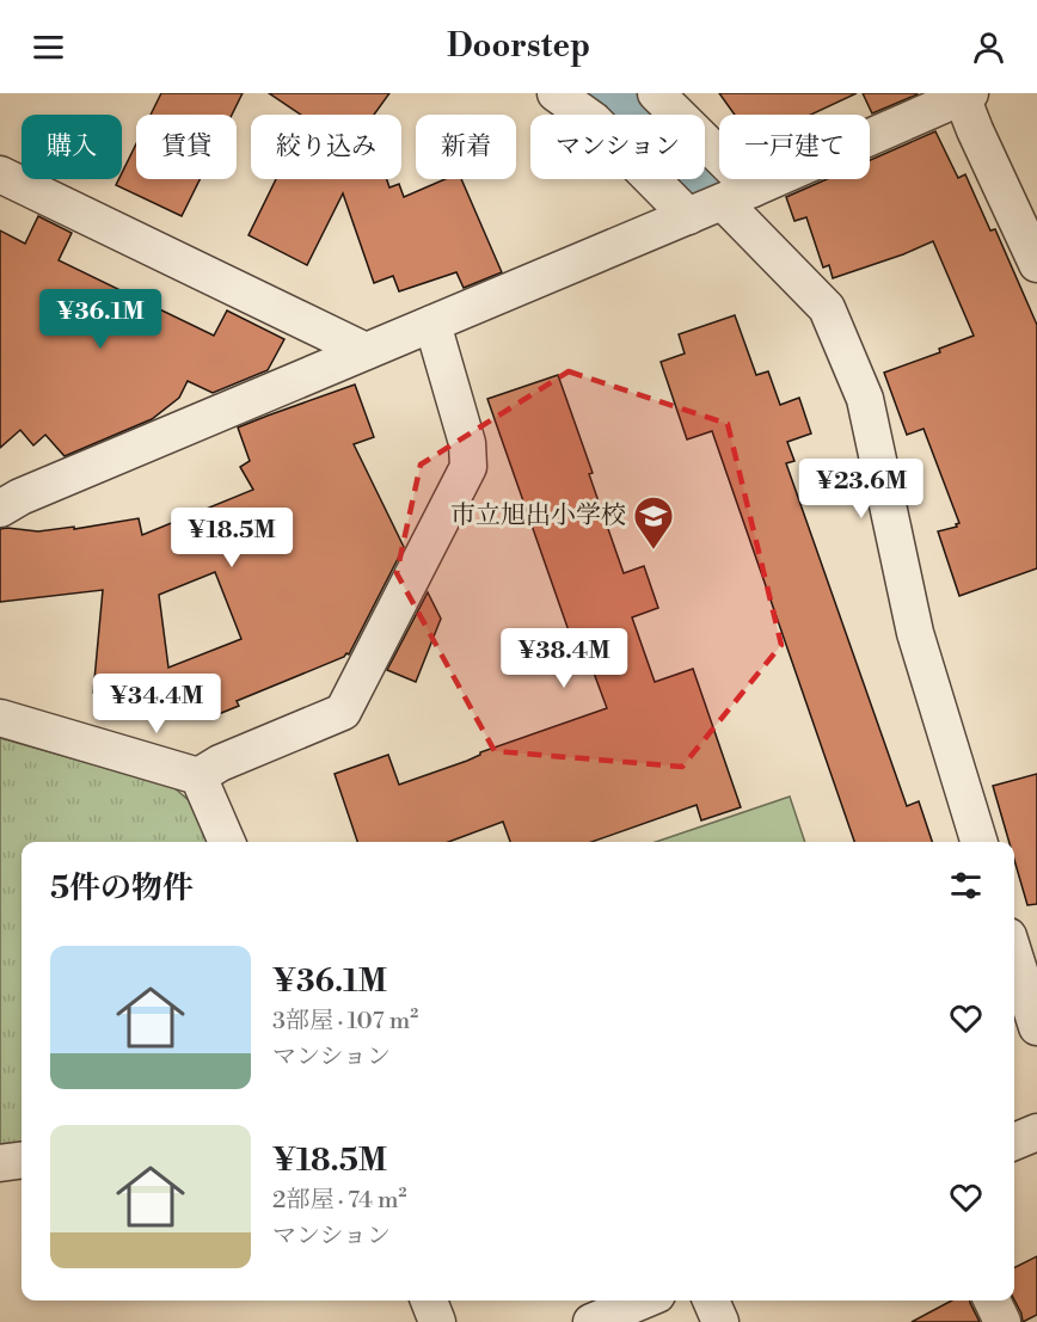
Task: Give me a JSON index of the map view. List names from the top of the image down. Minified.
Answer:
{"places":{"school or university":["市立旭出小学校"]},"page":{"header":"Doorstep","chip":["購入","賃貸","絞り込み","新着","マンション","一戸建て"],"price":["¥36.1M","¥23.6M","¥18.5M","¥38.4M","¥34.4M"],"heading":"5件の物件","list":[{"name":"¥36.1M","note":"3部屋 · 107 m² · マンション"},{"name":"¥18.5M","note":"2部屋 · 74 m² · マンション"}]}}
